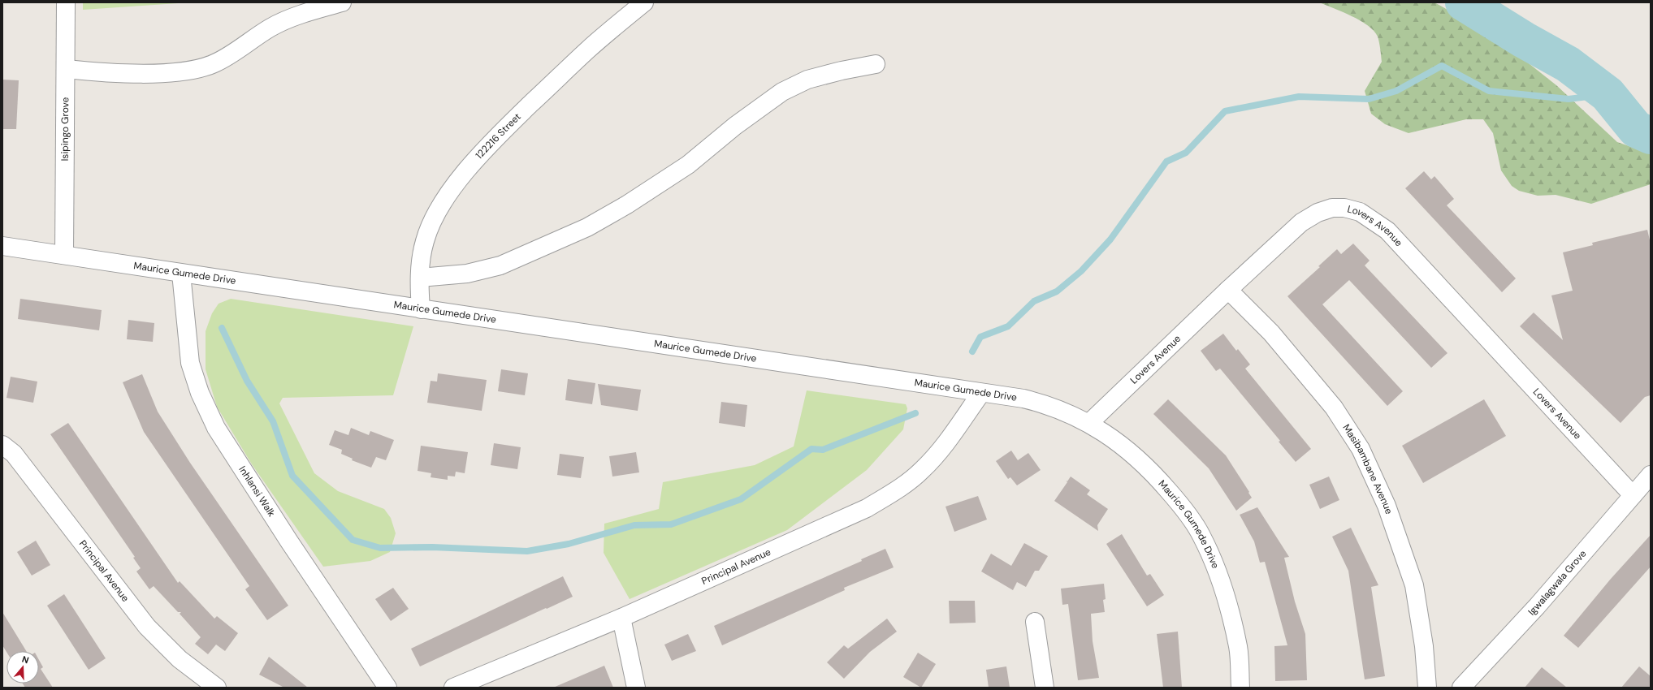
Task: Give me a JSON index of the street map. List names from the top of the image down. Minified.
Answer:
{"streets":{"street":["Isipingo Grove","122216 Street","Lovers Avenue","Maurice Gumede Drive","Masibambane Avenue","Inhlansi Walk","Principal Avenue","Igwalagwala Grove"]},"crossings":[["Isipingo Grove","Maurice Gumede Drive"],["122216 Street","Maurice Gumede Drive"],["Lovers Avenue","Maurice Gumede Drive"],["Lovers Avenue","Masibambane Avenue"],["Lovers Avenue","Igwalagwala Grove"],["Maurice Gumede Drive","Inhlansi Walk"],["Maurice Gumede Drive","Principal Avenue"]],"north":"top"}
